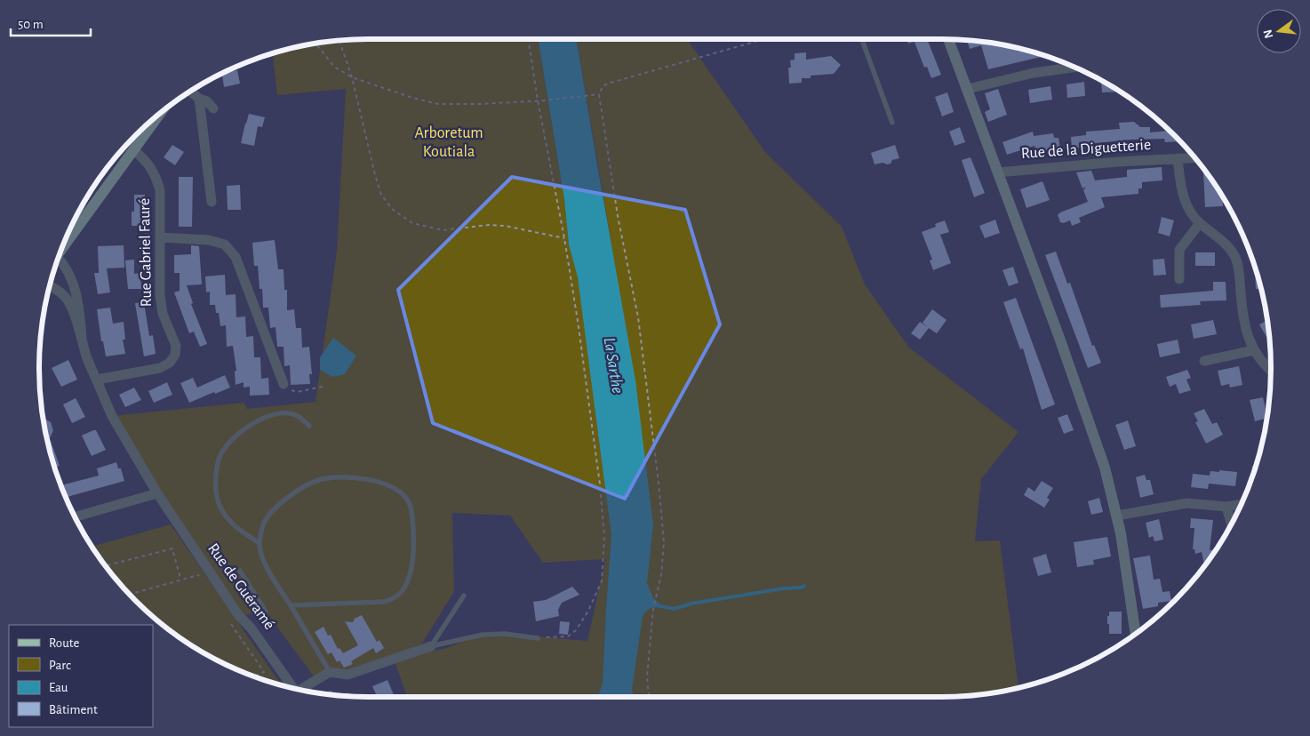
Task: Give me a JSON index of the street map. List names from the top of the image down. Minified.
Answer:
{"streets":{"street":["Rue de la Diguetterie","Rue Gabriel Fauré","Rue de Guéramé"]},"crossings":[["Rue Gabriel Fauré","Rue de Guéramé"]],"water":["La Sarthe"],"parks":["Arboretum Koutiala"],"legend":["Route","Parc","Eau","Bâtiment"],"scale_bar":"50 m","north":"left"}
